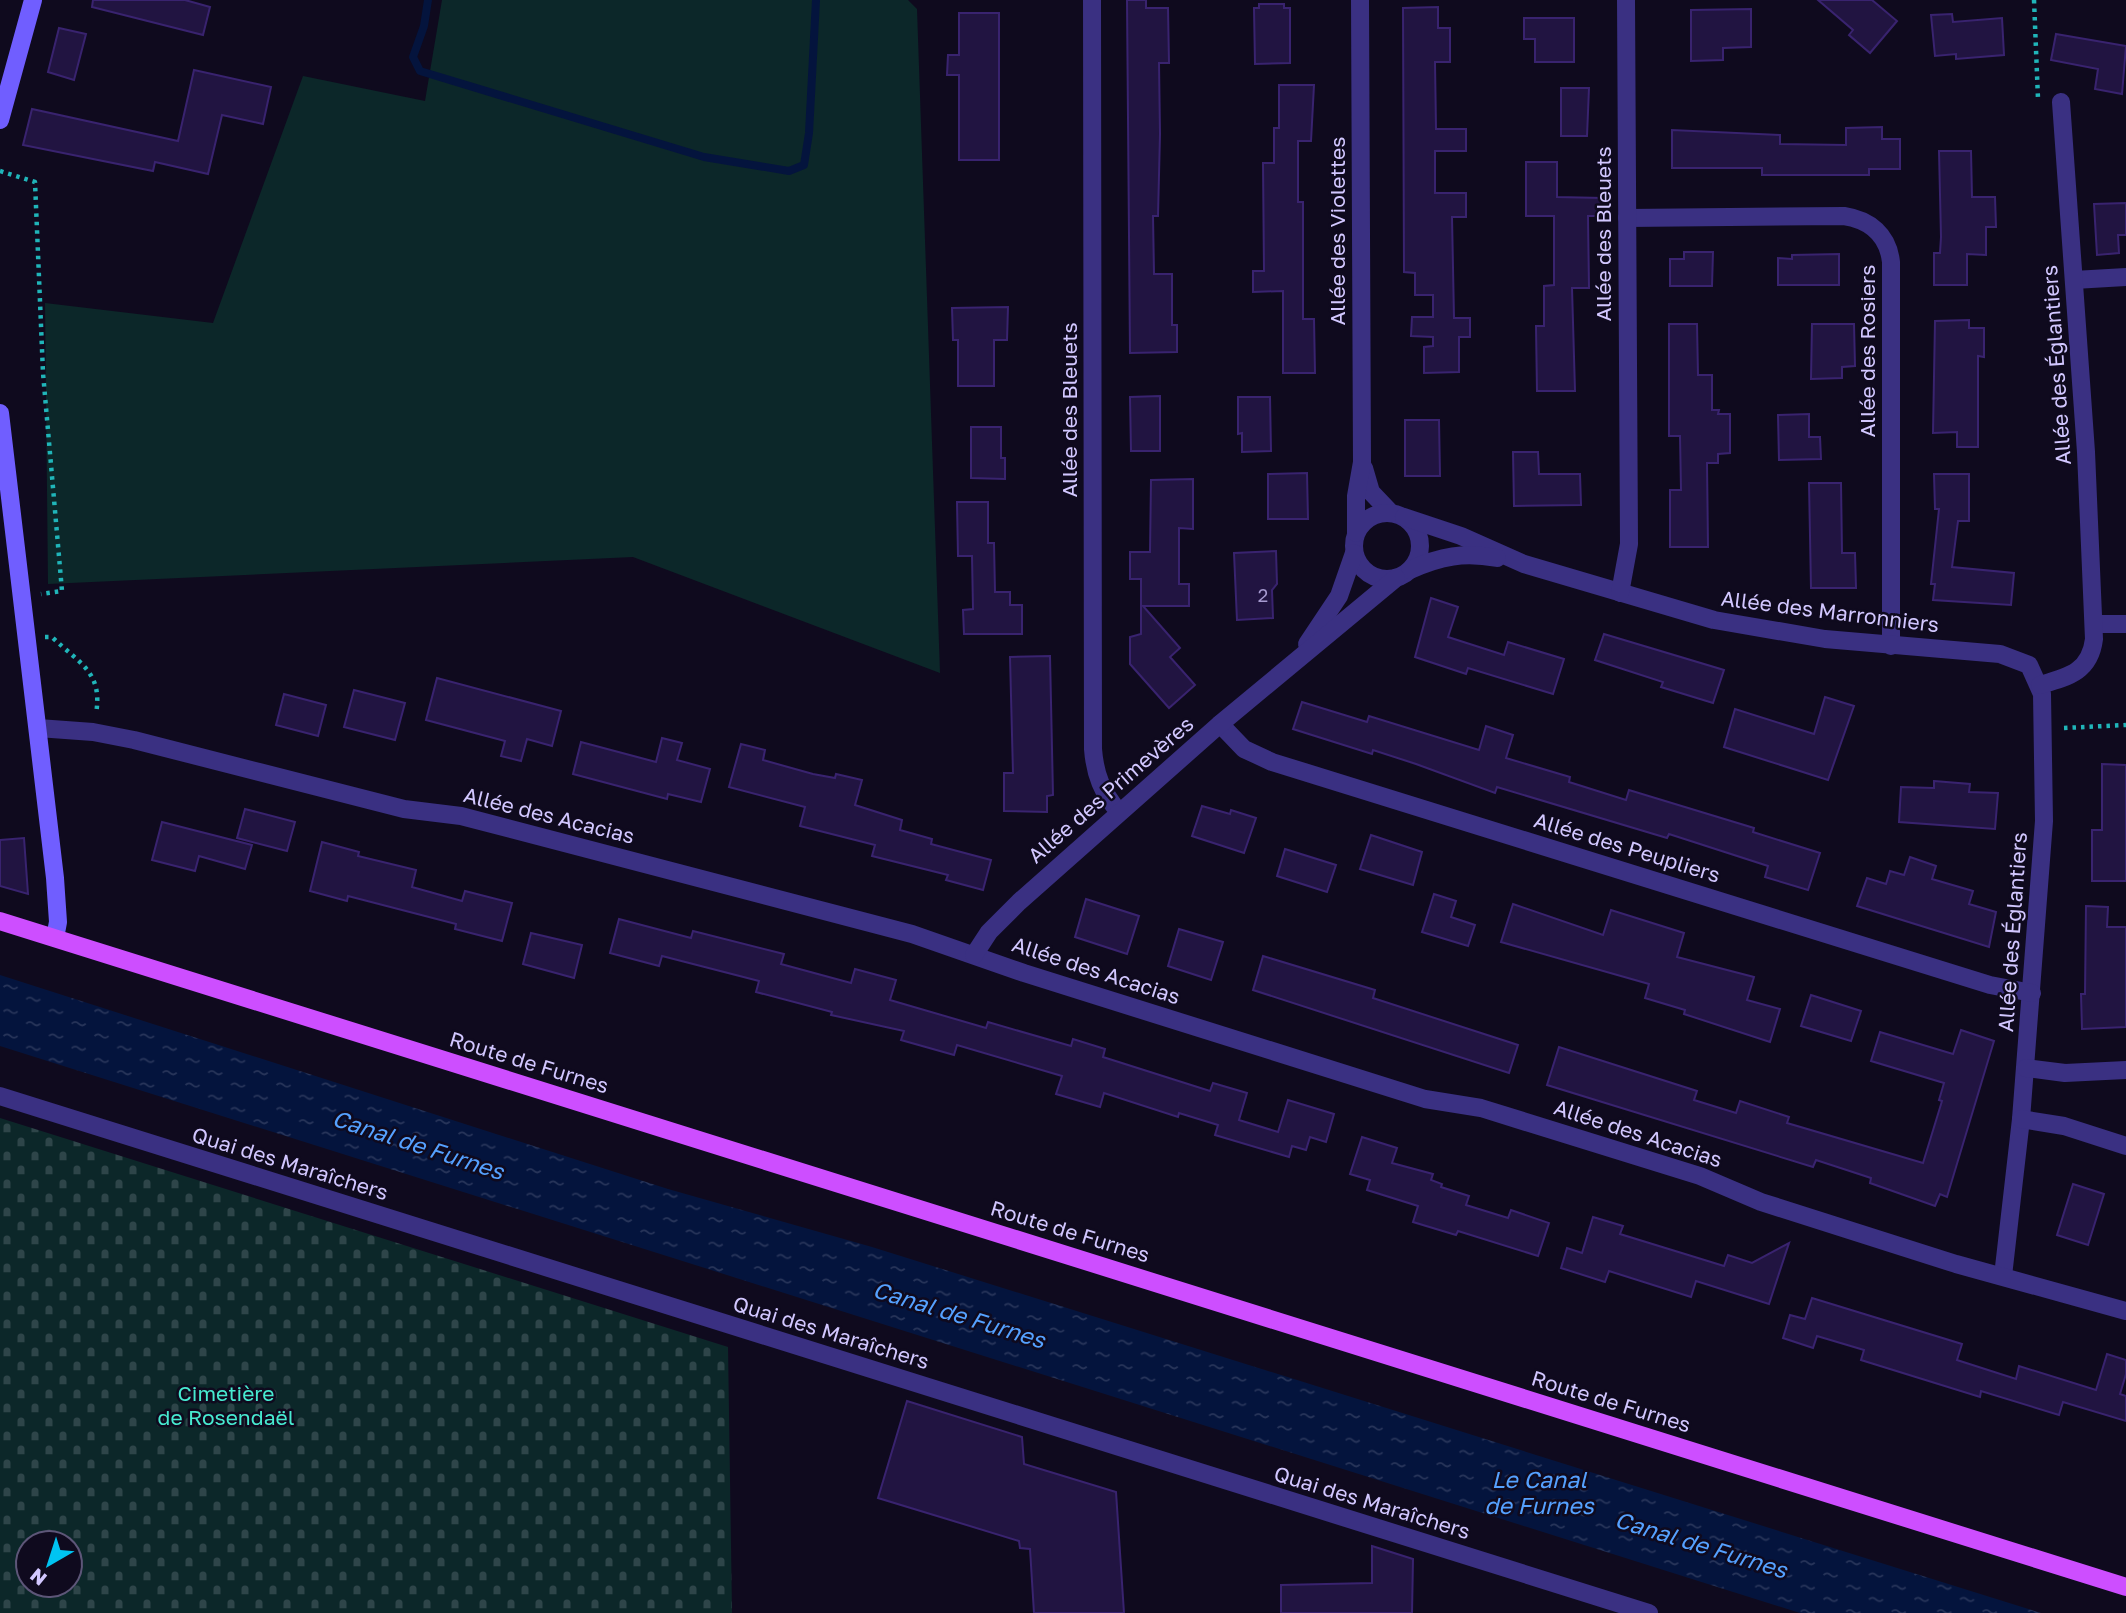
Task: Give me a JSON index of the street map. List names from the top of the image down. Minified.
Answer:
{"streets":{"main road":["Route de Furnes"],"street":["Allée des Violettes","Allée des Bleuets","Allée des Rosiers","Allée des Églantiers","Allée des Marronniers","Allée des Primevères","Allée des Acacias","Allée des Peupliers","Quai des Maraîchers"]},"crossings":[["Allée des Violettes","Allée des Marronniers"],["Allée des Violettes","Allée des Primevères"],["Allée des Bleuets","Allée des Rosiers"],["Allée des Bleuets","Allée des Marronniers"],["Allée des Bleuets","Allée des Primevères"],["Allée des Rosiers","Allée des Marronniers"],["Allée des Églantiers","Allée des Marronniers"],["Allée des Églantiers","Allée des Acacias"],["Allée des Églantiers","Allée des Peupliers"],["Allée des Marronniers","Allée des Primevères"],["Allée des Primevères","Allée des Acacias"],["Allée des Primevères","Allée des Peupliers"]],"water":["Canal de Furnes","Le Canal de Furnes"],"parks":["Cimetière de Rosendaël"],"house_numbers":["2"],"north":"bottom left"}
